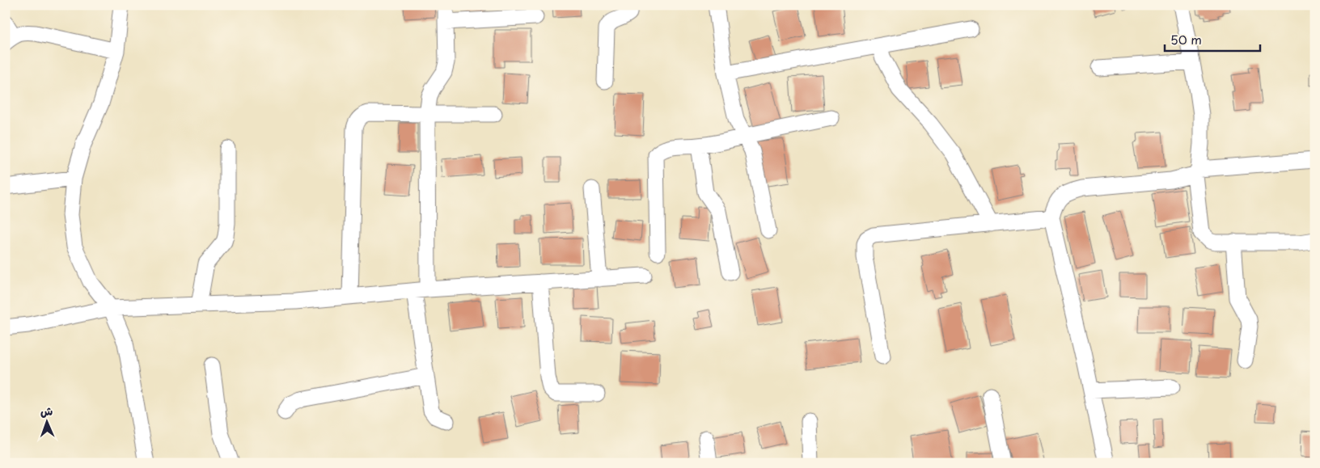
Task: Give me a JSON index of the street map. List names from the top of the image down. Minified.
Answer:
{"scale_bar":"50 m","north":"top"}
